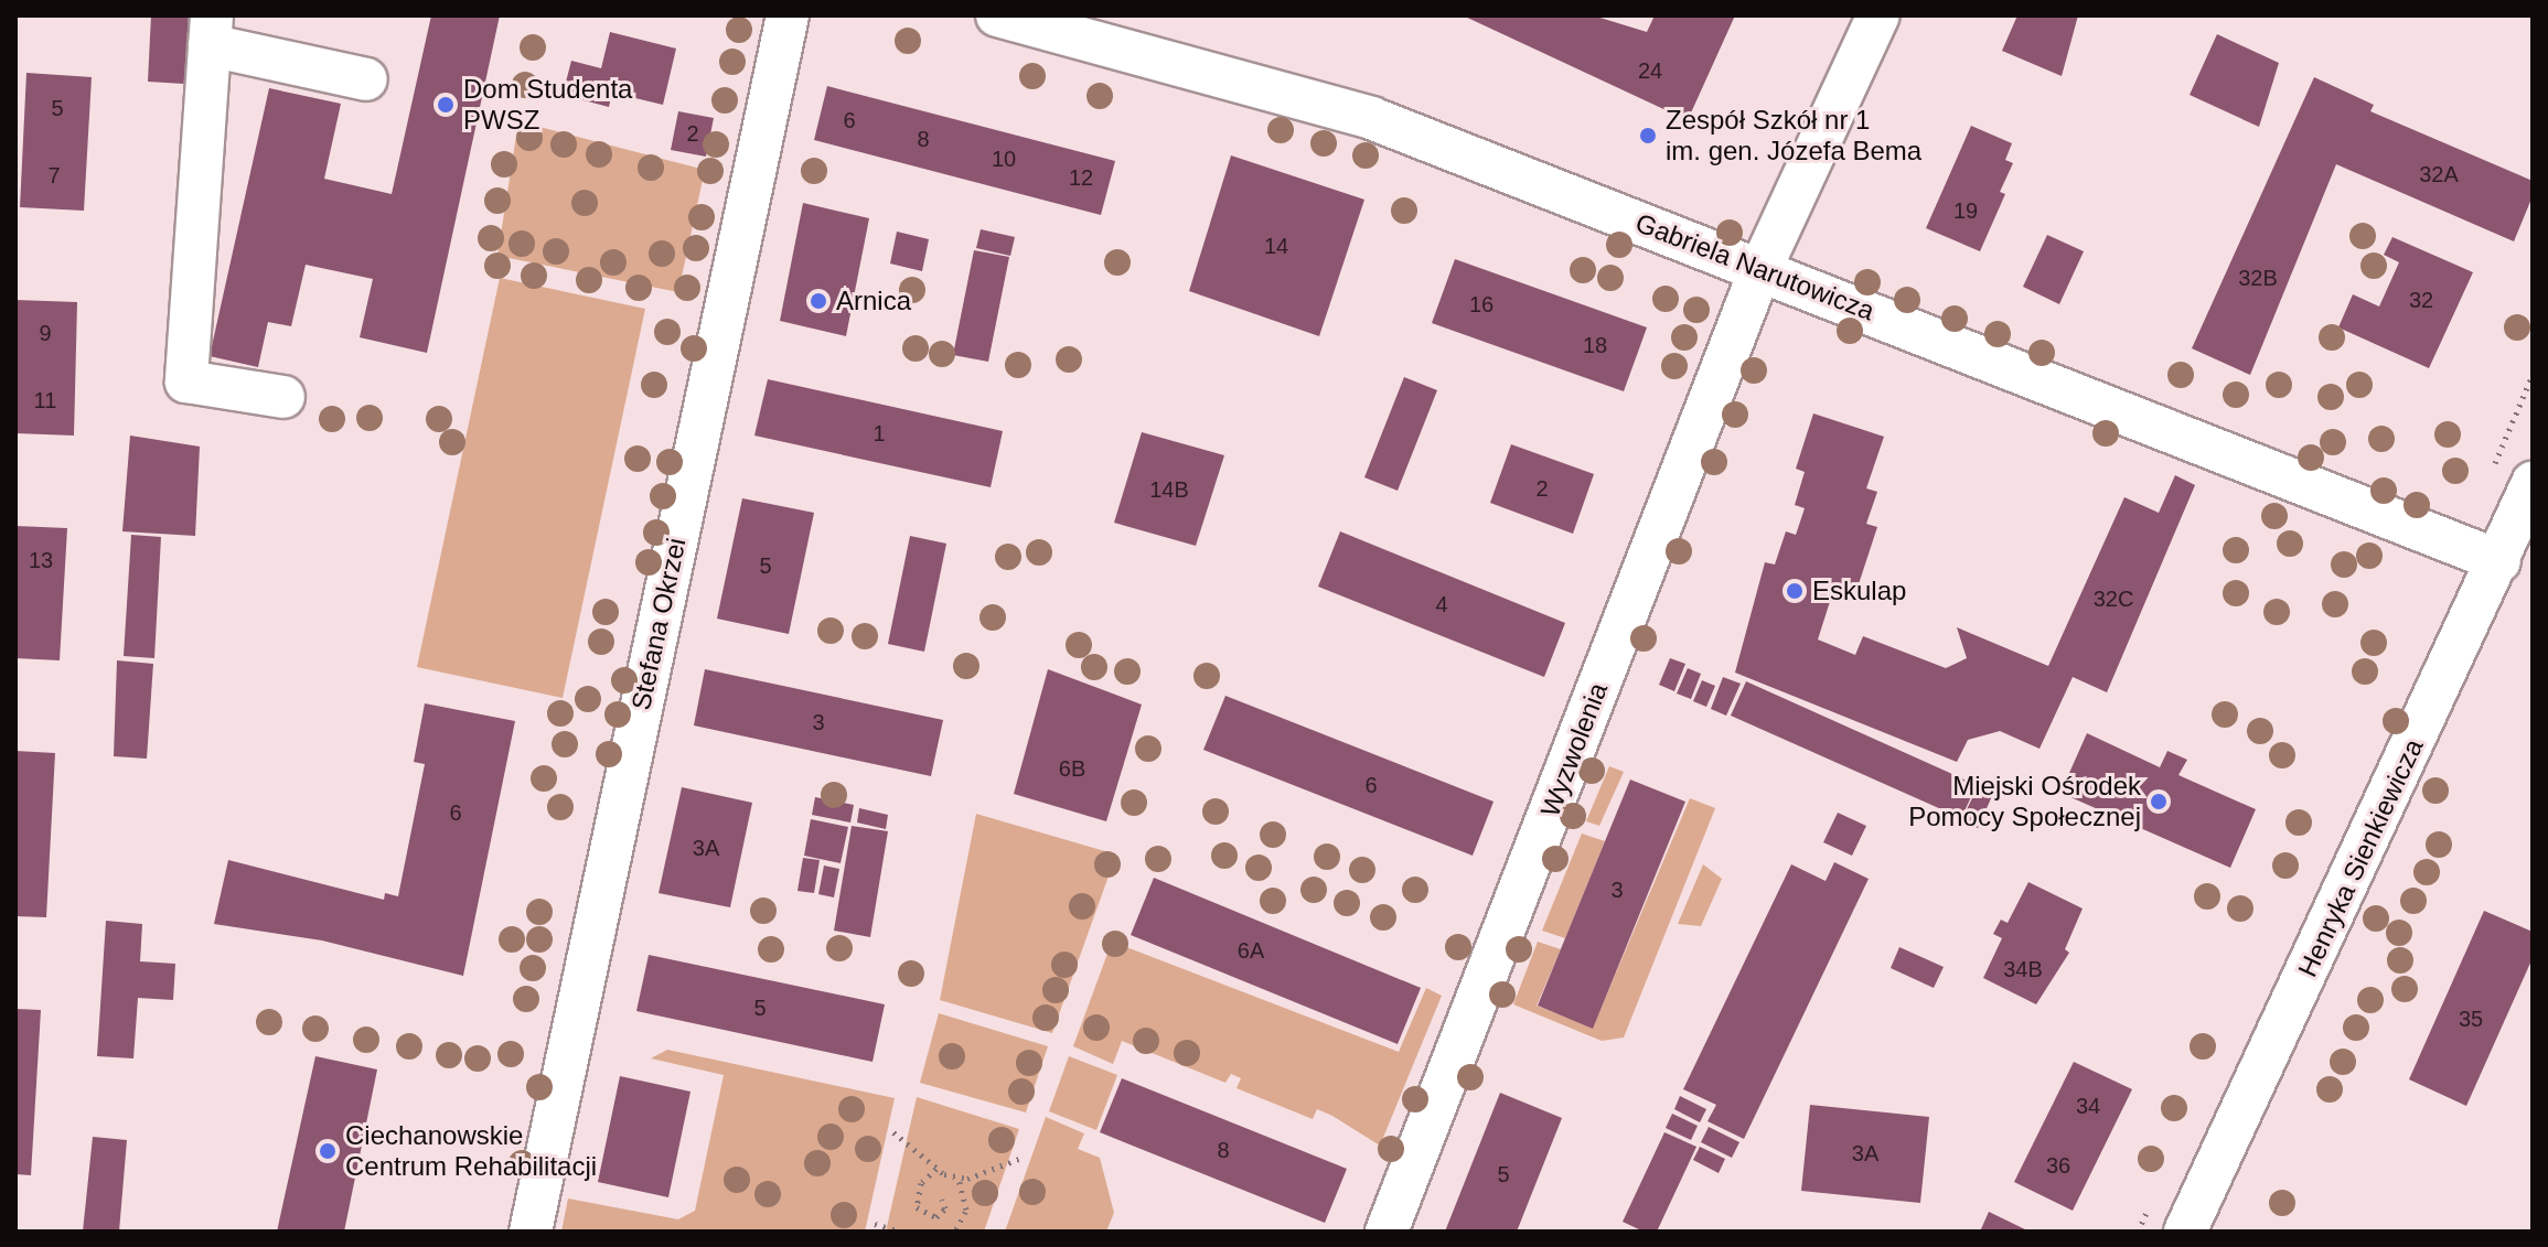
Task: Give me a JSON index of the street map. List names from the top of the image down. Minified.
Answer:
{"streets":{"street":["Gabriela Narutowicza","Stefana Okrzei","Wyzwolenia","Henryka Sienkiewicza"]},"crossings":[["Gabriela Narutowicza","Wyzwolenia"],["Gabriela Narutowicza","Henryka Sienkiewicza"]],"places":["Dom Studenta PWSZ","Zespół Szkół nr 1 im. gen. Józefa Bema","Arnica","Eskulap","Miejski Ośrodek Pomocy Społecznej","Ciechanowskie Centrum Rehabilitacji"],"house_numbers":["24","5","6","2","8","10","32A","7","12","19","14","32B","32","16","9","18","11","1","2","14B","13","5","32C","4","3","6B","6","6","3A","3","6A","34B","5","35","34","8","3A","36","5"]}
